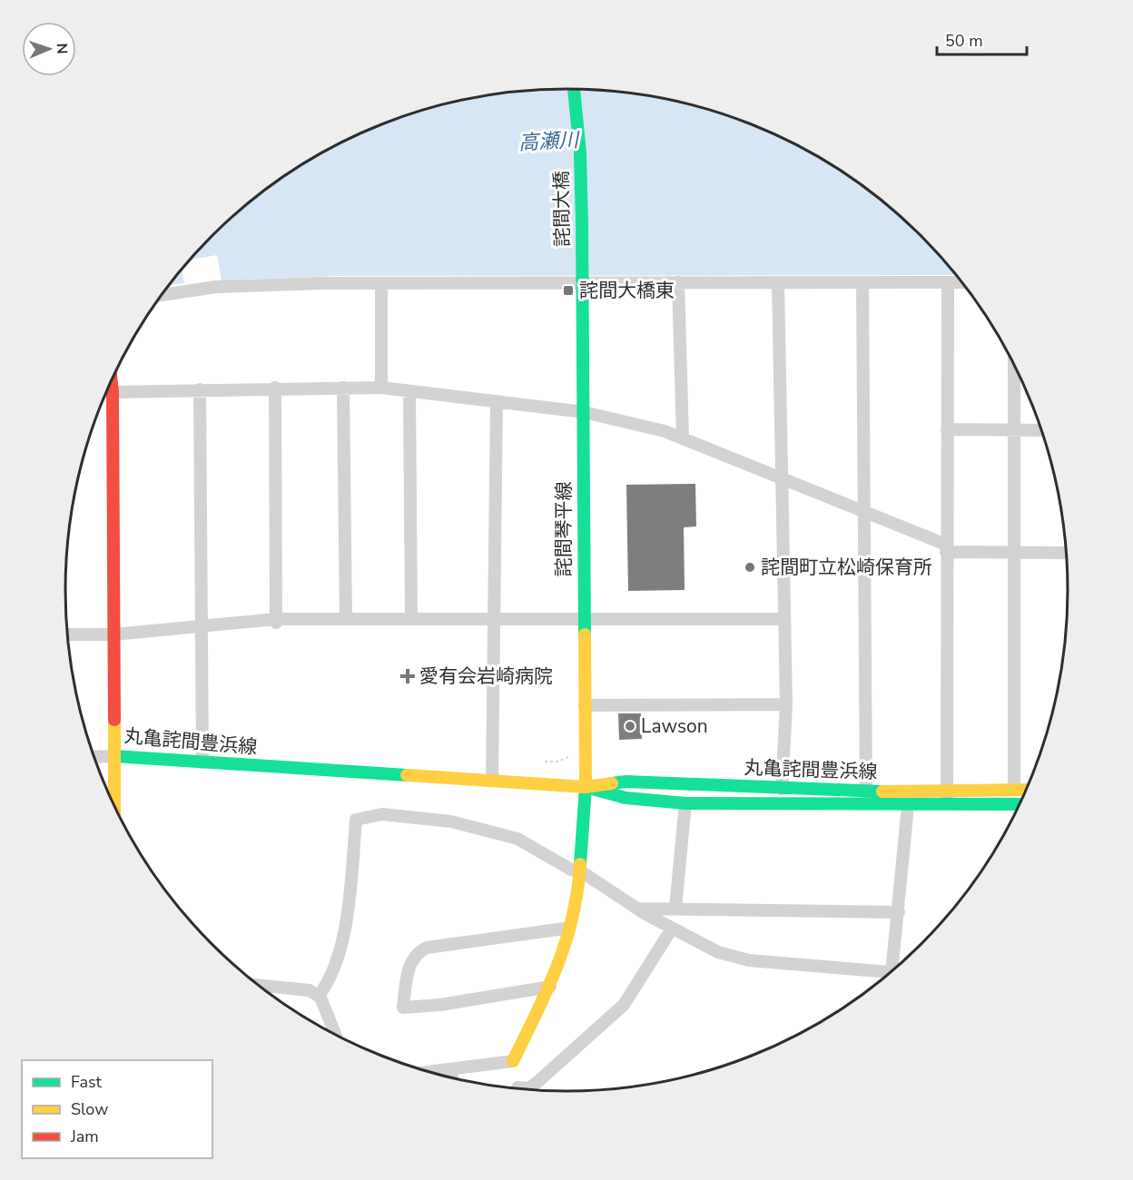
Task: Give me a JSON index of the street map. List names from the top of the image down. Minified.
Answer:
{"streets":{"main road":["詫間大橋","詫間琴平線","丸亀詫間豊浜線"]},"crossings":[["詫間大橋","詫間琴平線"],["詫間琴平線","丸亀詫間豊浜線"]],"water":["高瀬川"],"places":{"transit":["詫間大橋東"],"other":["詫間町立松崎保育所","Lawson"],"health":["愛有会岩崎病院"]},"legend":["Fast","Slow","Jam"],"scale_bar":"50 m","north":"right"}
